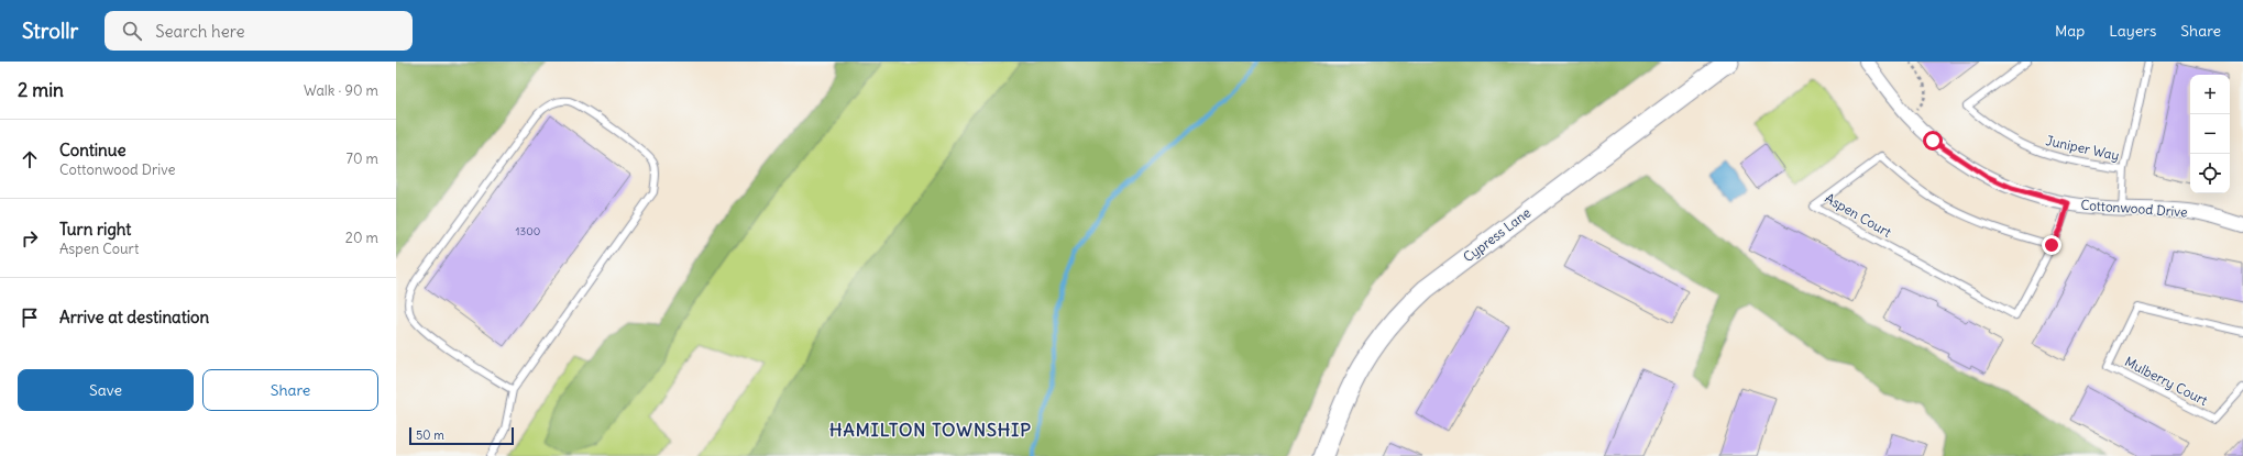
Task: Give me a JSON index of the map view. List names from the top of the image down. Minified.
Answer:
{"streets":{"street":["Cottonwood Drive","Cypress Lane"],"lane":["Juniper Way","Aspen Court","Mulberry Court"]},"crossings":[["Juniper Way","Cottonwood Drive"],["Cottonwood Drive","Aspen Court"]],"districts":["HAMILTON TOWNSHIP"],"house_numbers":["1300"],"scale_bar":"50 m","page":{"header":"Strollr","search":"Search here","nav":["Map","Layers","Share"],"heading":["2 min","Walk · 90 m"],"map_buttons":["+","−"],"list":[["Continue","Cottonwood Drive","70 m"],["Turn right","Aspen Court","20 m"],"Arrive at destination"],"buttons":["Save","Share"],"scale":"50 m"}}
